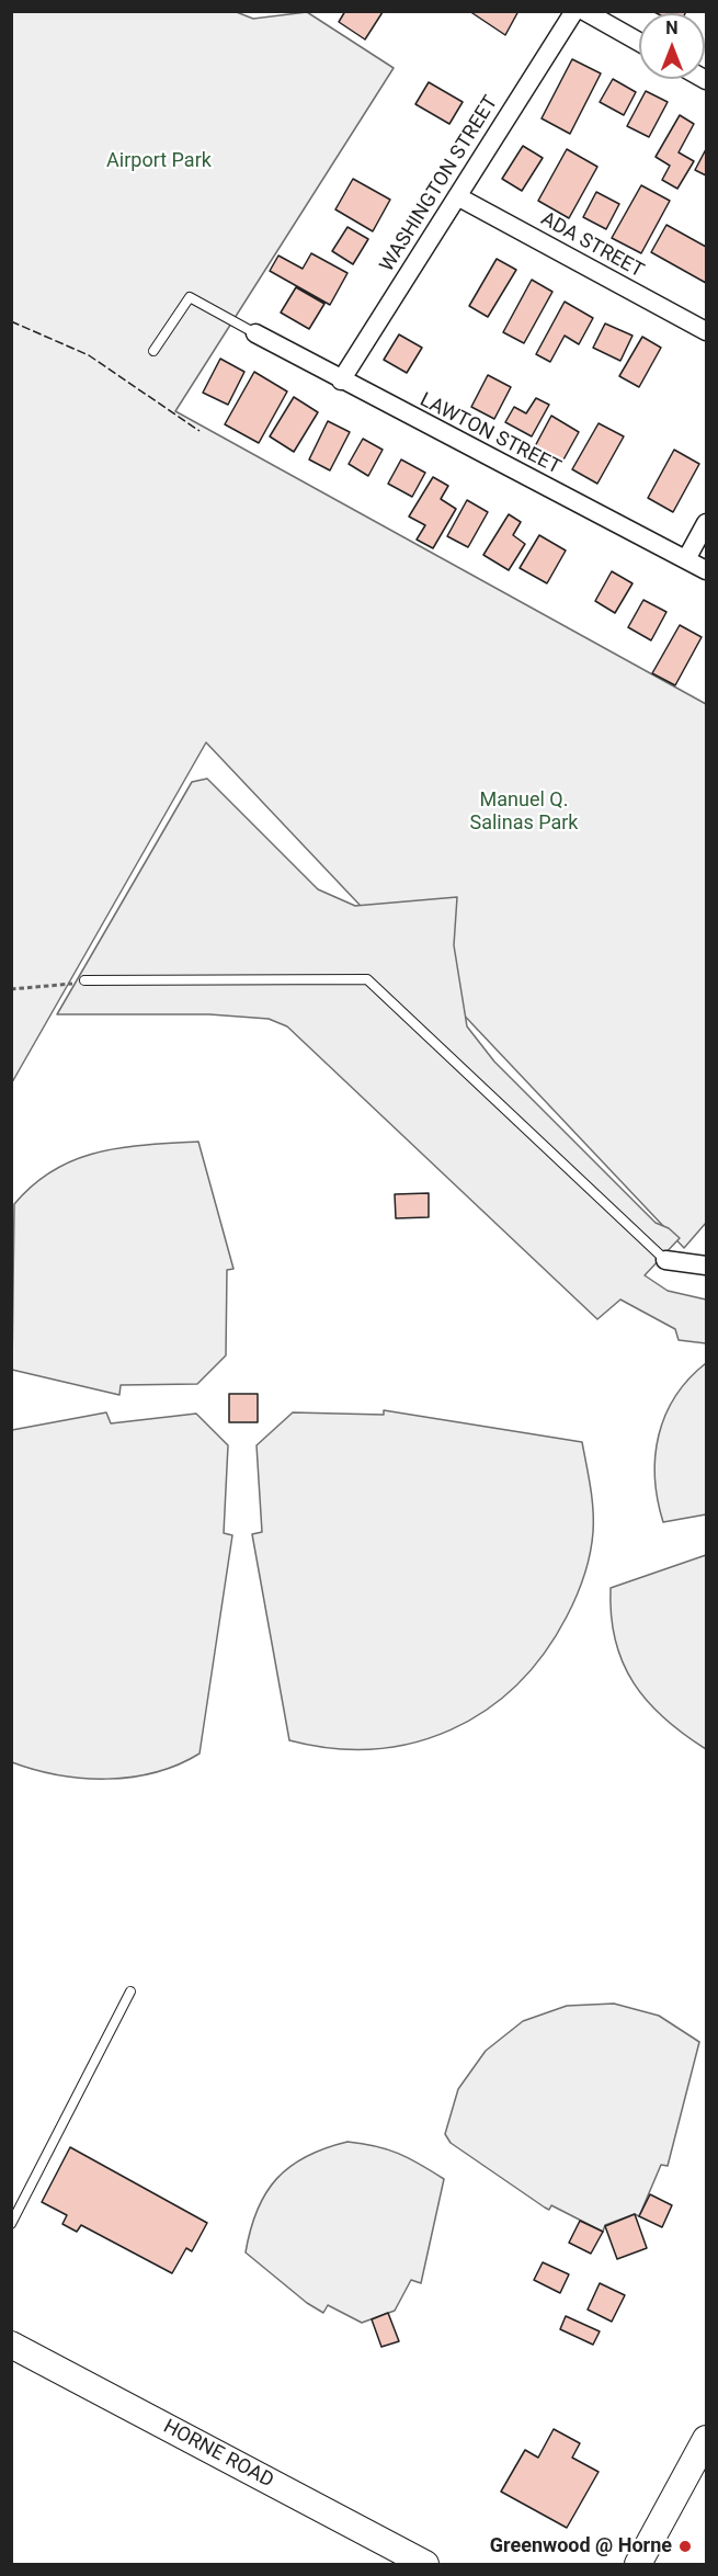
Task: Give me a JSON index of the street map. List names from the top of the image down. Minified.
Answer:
{"streets":{"main road":["HORNE ROAD"],"street":["WASHINGTON STREET","ADA STREET","LAWTON STREET"]},"crossings":[["WASHINGTON STREET","ADA STREET"],["WASHINGTON STREET","LAWTON STREET"]],"parks":["Airport Park","Manuel Q. Salinas Park"],"places":["Greenwood @ Horne"],"north":"top"}
